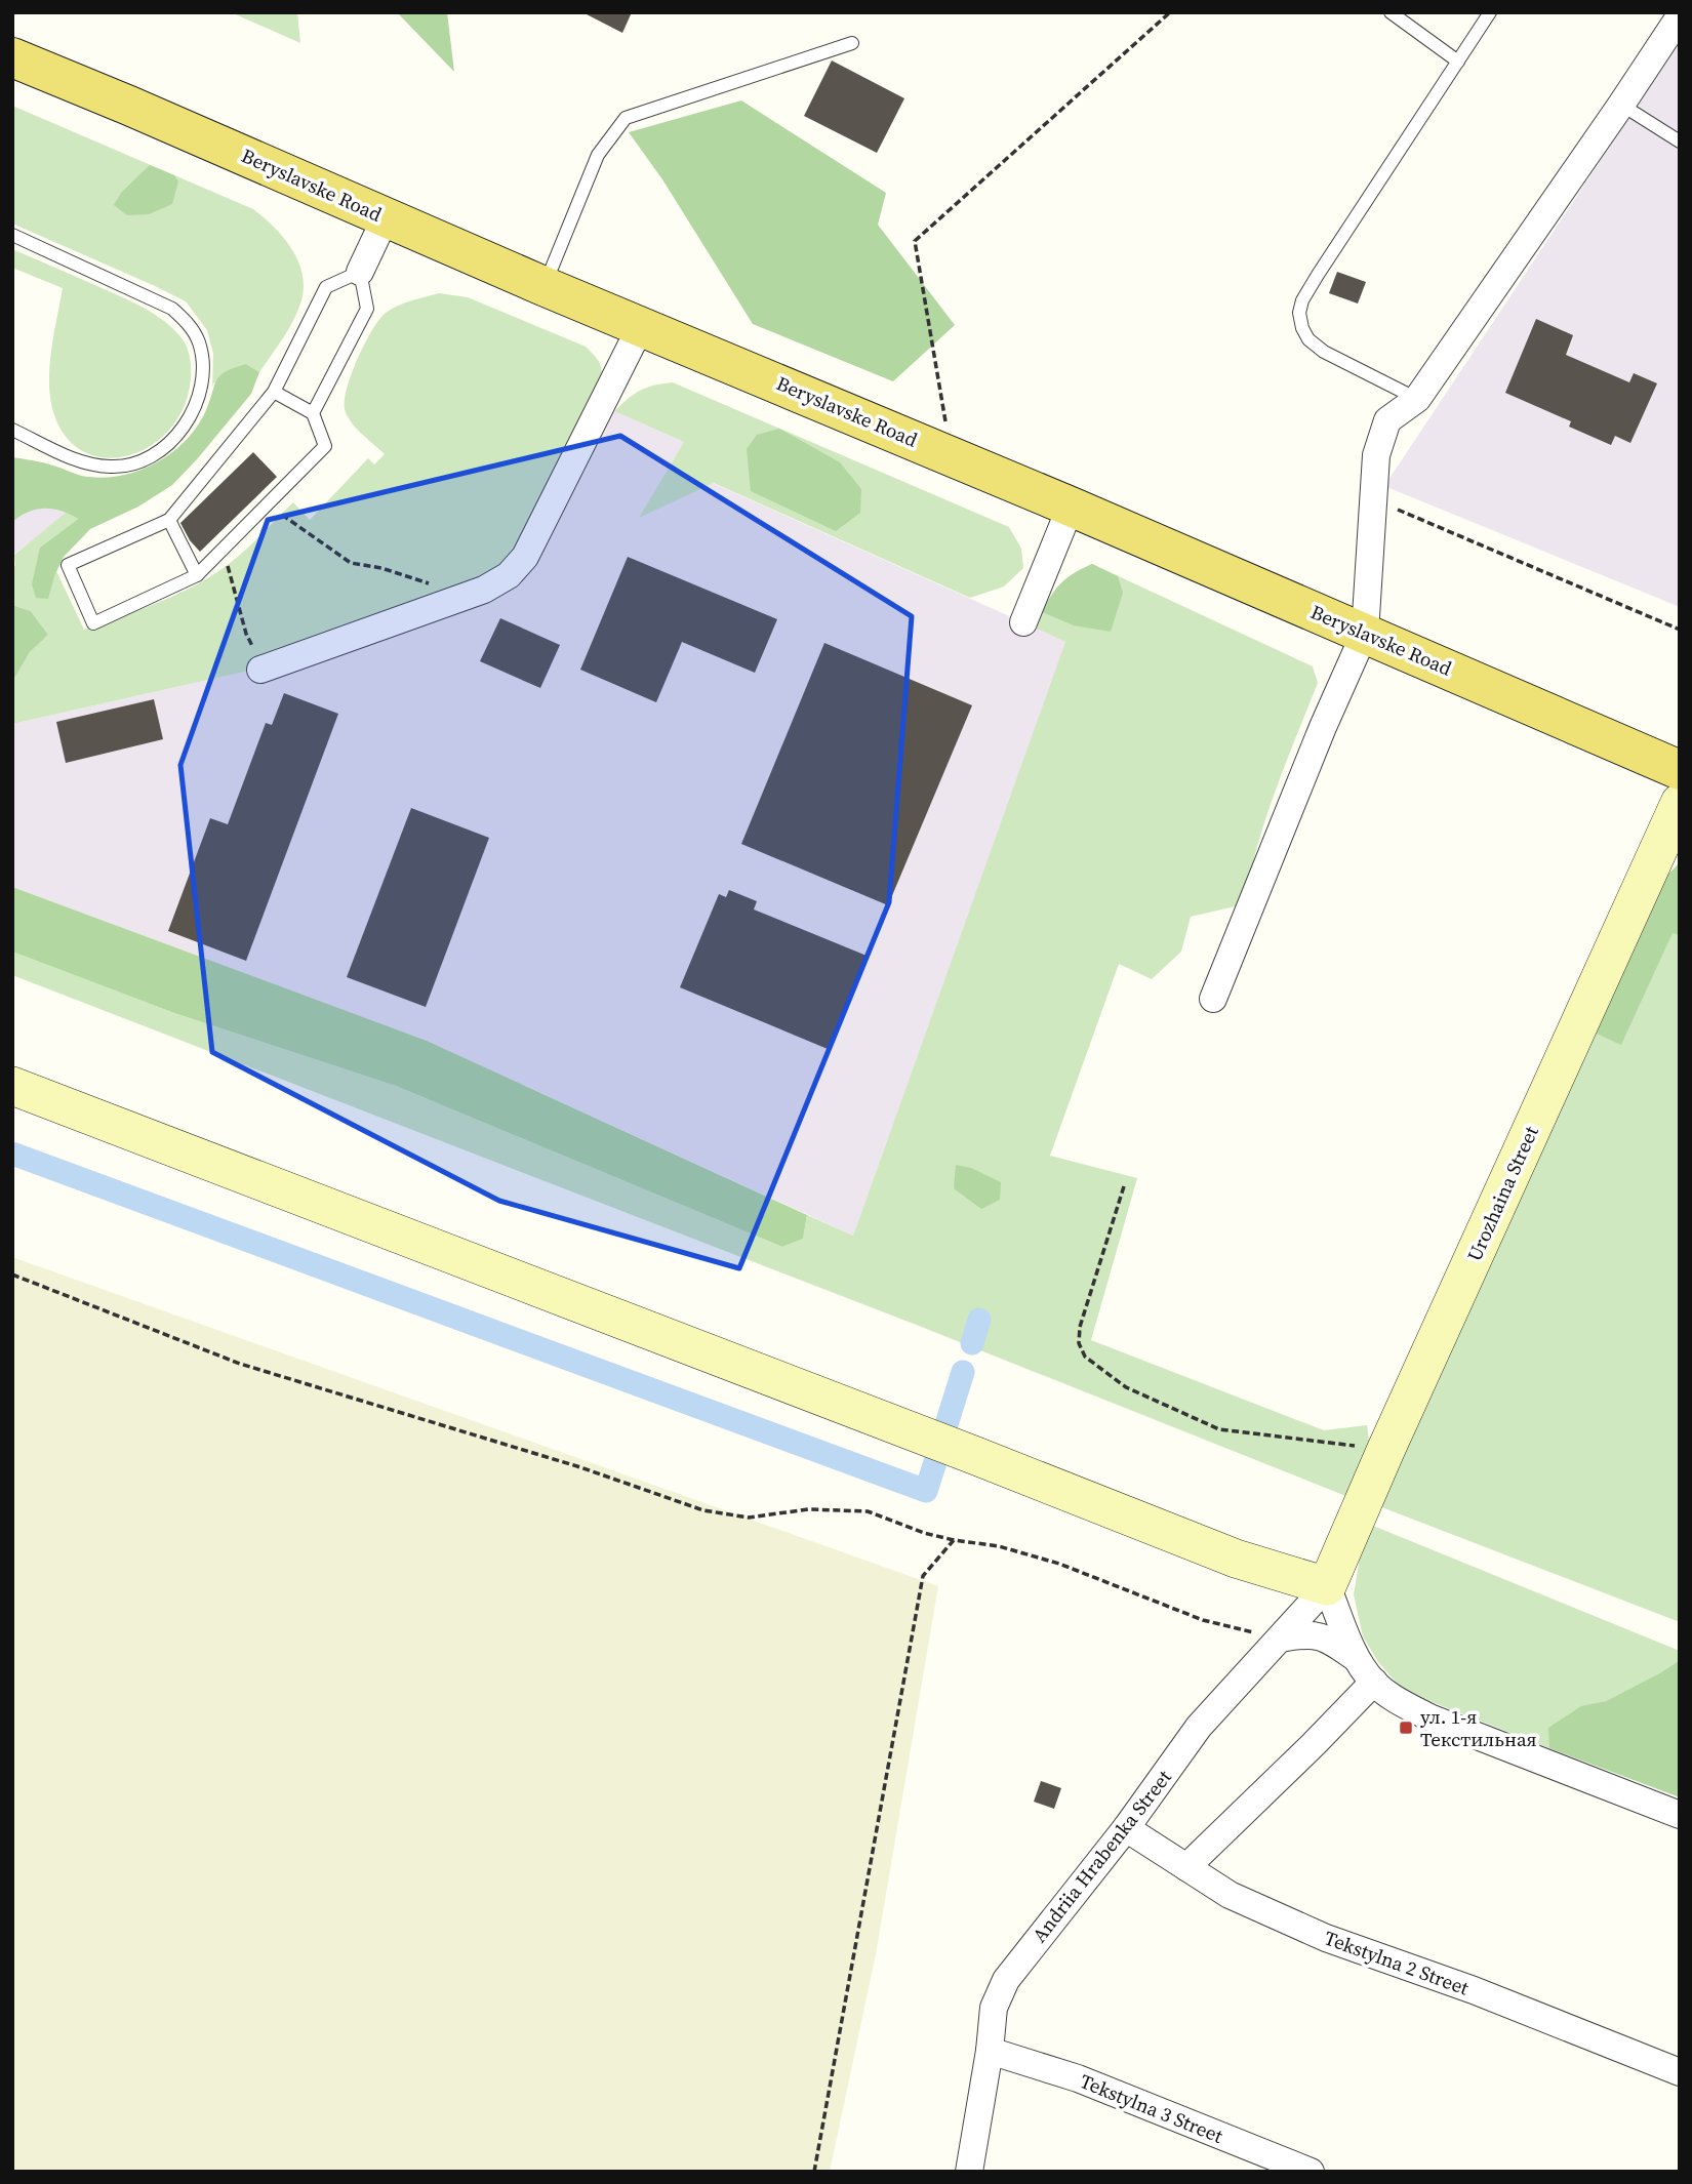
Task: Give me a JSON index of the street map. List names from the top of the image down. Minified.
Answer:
{"streets":{"main road":["Beryslavske Road"],"street":["Urozhaina Street","Andriia Hrabenka Street","Tekstylna 2 Street","Tekstylna 3 Street"]},"crossings":[["Urozhaina Street","Andriia Hrabenka Street"],["Andriia Hrabenka Street","Tekstylna 2 Street"],["Andriia Hrabenka Street","Tekstylna 3 Street"]],"places":{"transit":["ул. 1-я Текстильная"]}}
